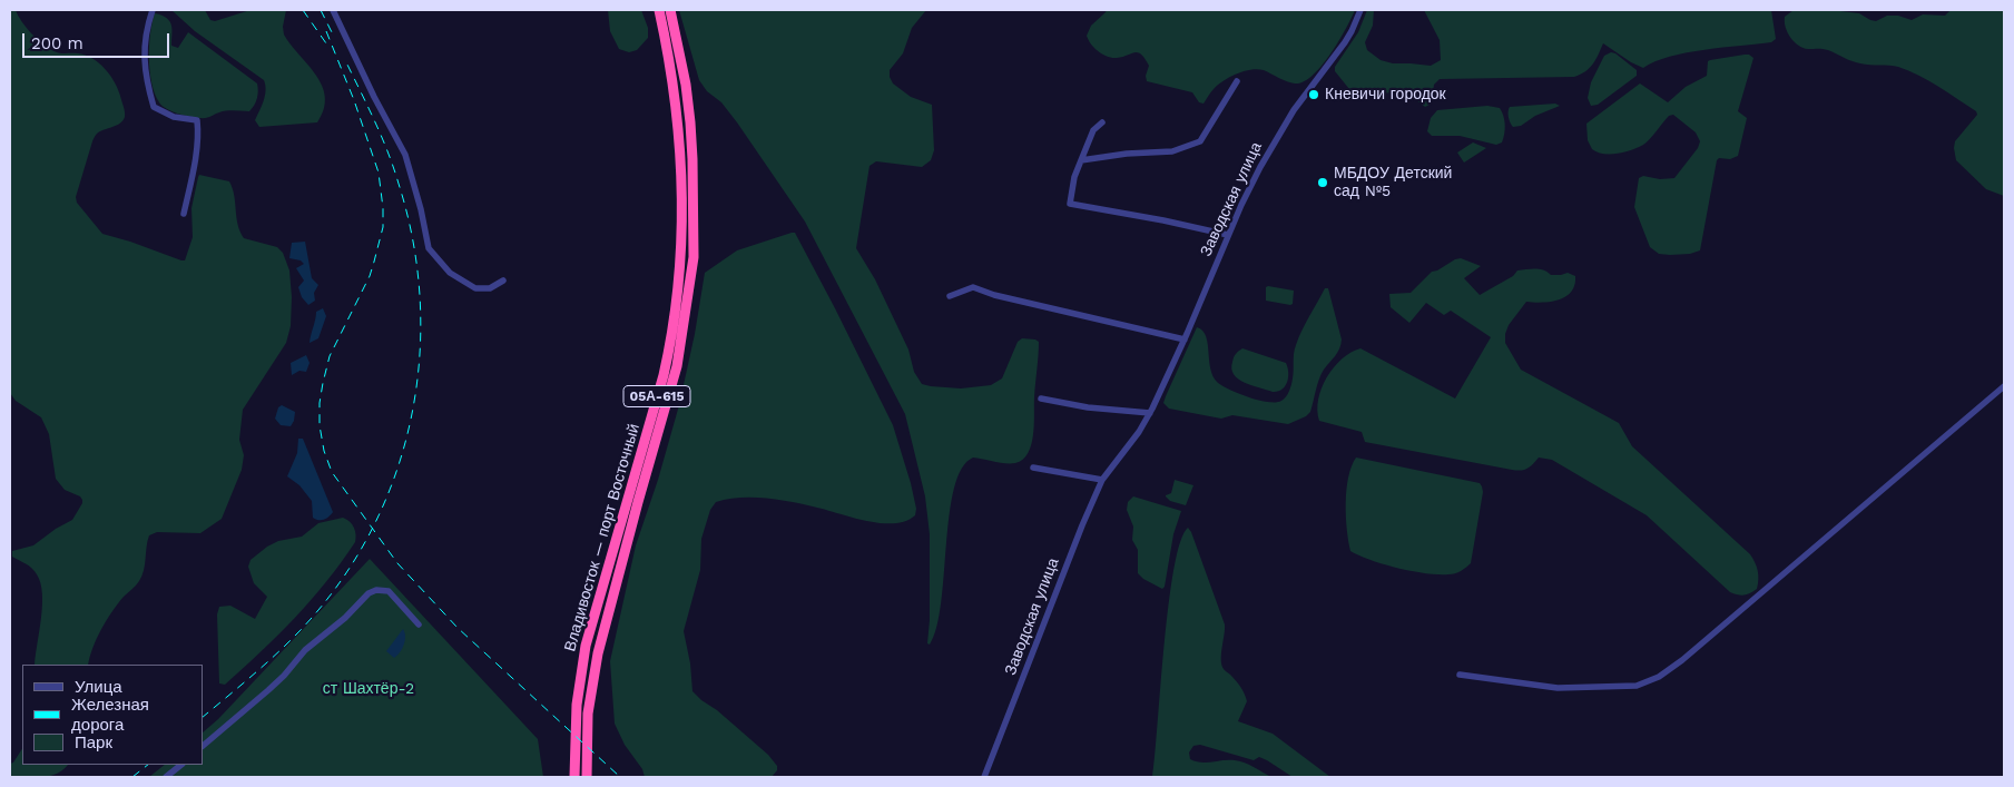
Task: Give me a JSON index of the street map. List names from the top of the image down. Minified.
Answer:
{"streets":{"highway":["05А-615","Владивосток — порт Восточный"],"street":["Заводская улица"]},"parks":["ст Шахтёр-2"],"places":["Кневичи городок","МБДОУ Детский сад №5"],"legend":["Улица","Железная дорога","Парк"],"scale_bar":"200 m"}
